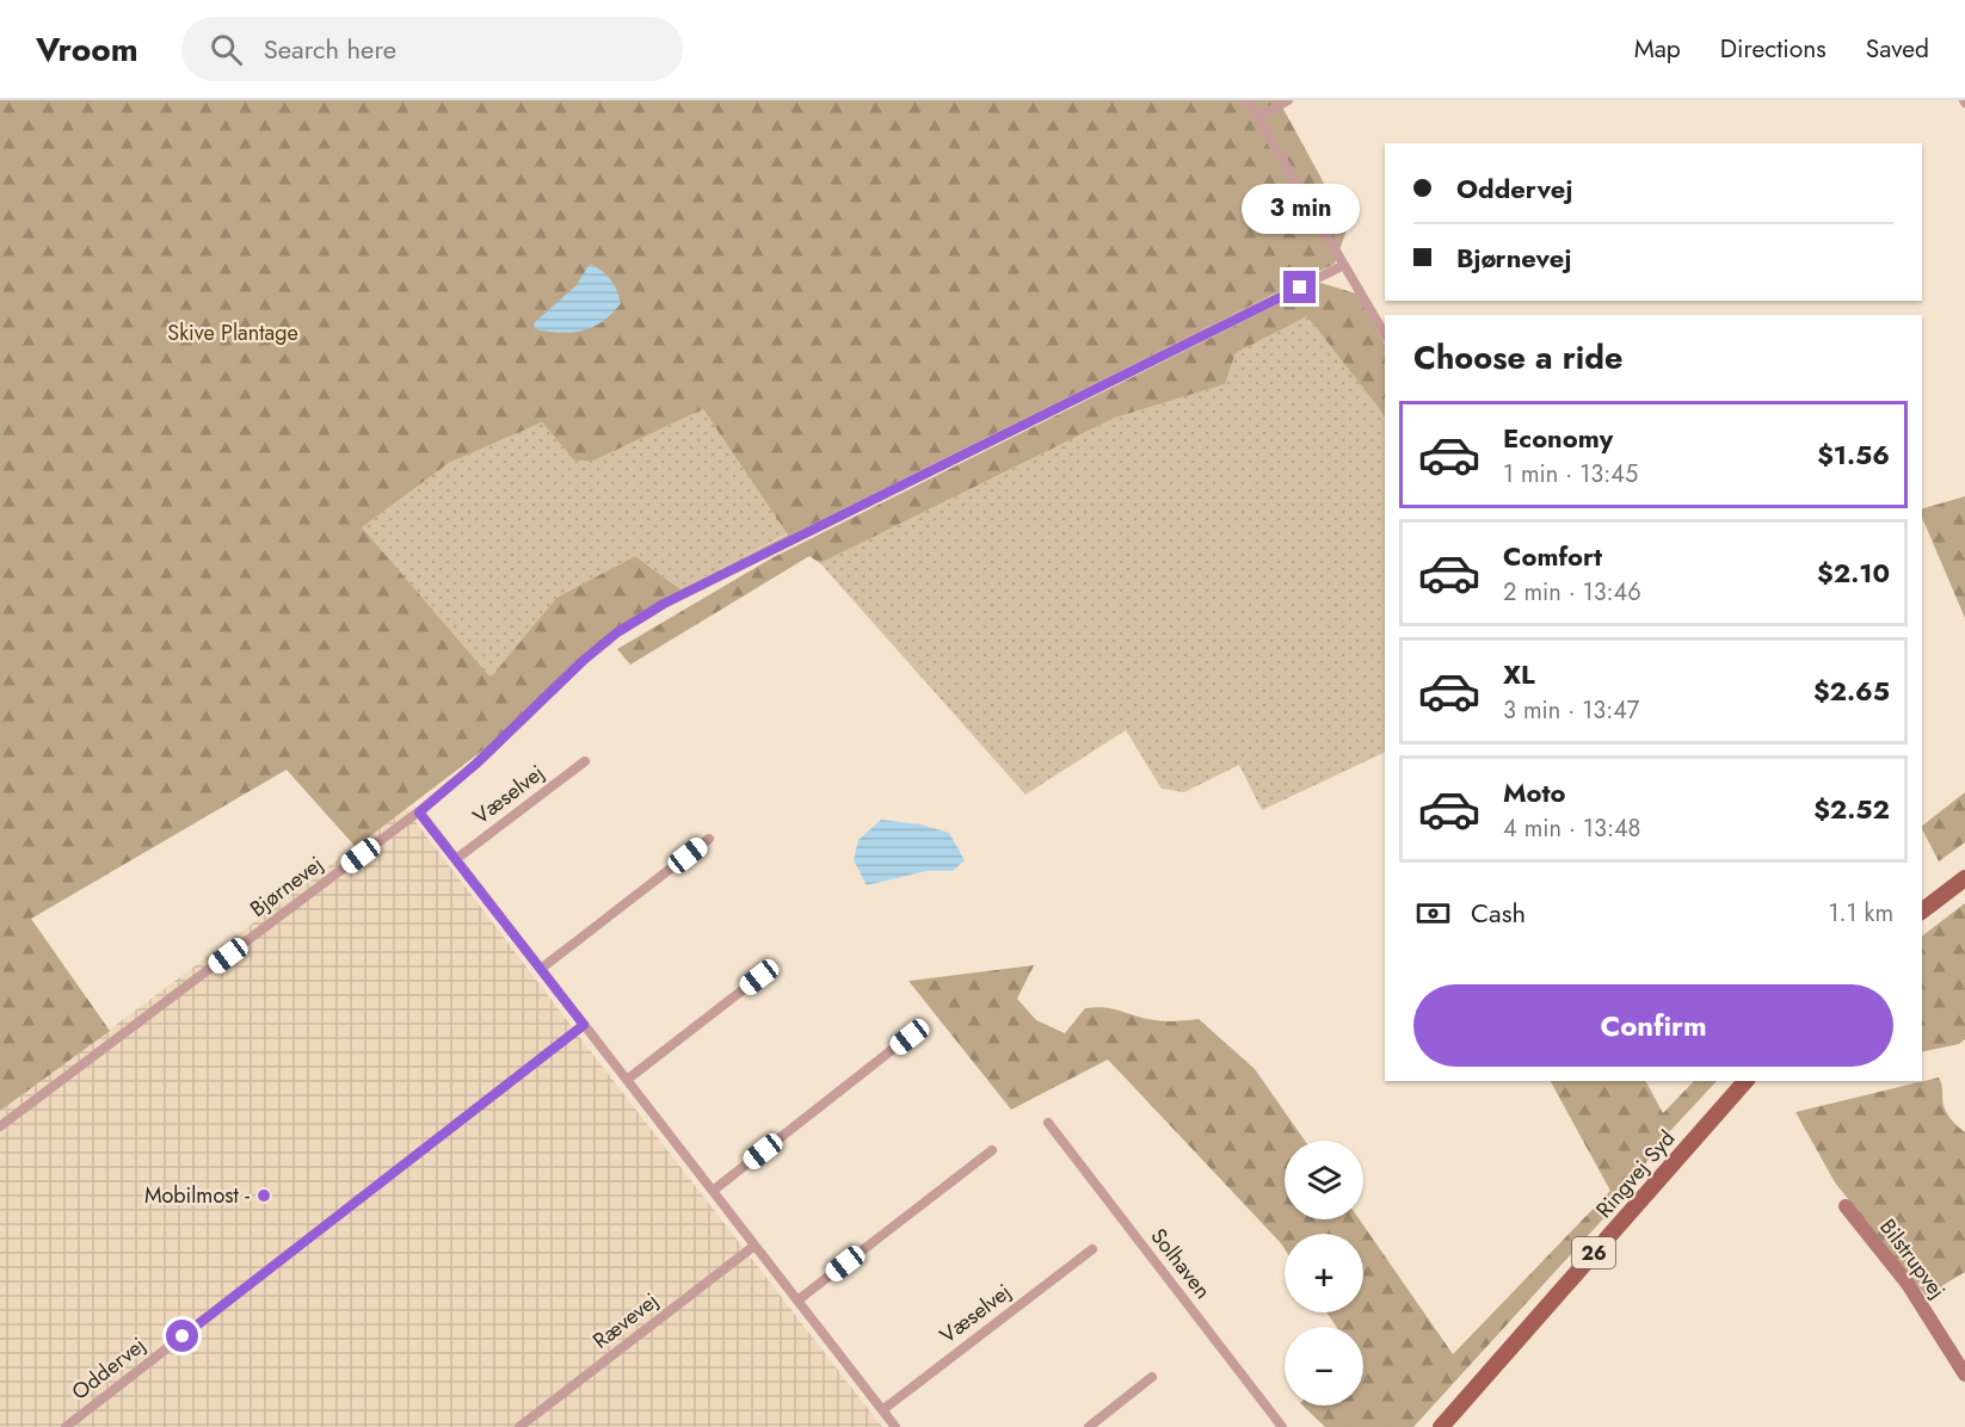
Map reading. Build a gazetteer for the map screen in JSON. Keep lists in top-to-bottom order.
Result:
{
  "streets": {
    "main road": ["Ringvej Syd", "26"],
    "street": [
      "Væselvej",
      "Bjørnevej",
      "Bilstrupvej",
      "Solhaven",
      "Rævevej",
      "Oddervej"
    ]
  },
  "parks": ["Skive Plantage"],
  "places": ["Mobilmost -"],
  "page": {
    "header": "Vroom",
    "search": "Search here",
    "nav": ["Map", "Directions", "Saved"],
    "banner": ["Oddervej", "Bjørnevej"],
    "bubble": "3 min",
    "heading": "Choose a ride",
    "list": [
      {
        "name": "Economy",
        "note": "1 min · 13:45",
        "value": "$1.56"
      },
      {
        "name": "Comfort",
        "note": "2 min · 13:46",
        "value": "$2.10"
      },
      {
        "name": "XL",
        "note": "3 min · 13:47",
        "value": "$2.65"
      },
      {
        "name": "Moto",
        "note": "4 min · 13:48",
        "value": "$2.52"
      }
    ],
    "pay": ["Cash", "1.1 km"],
    "buttons": "Confirm",
    "map_buttons": ["+", "−"]
  }
}
